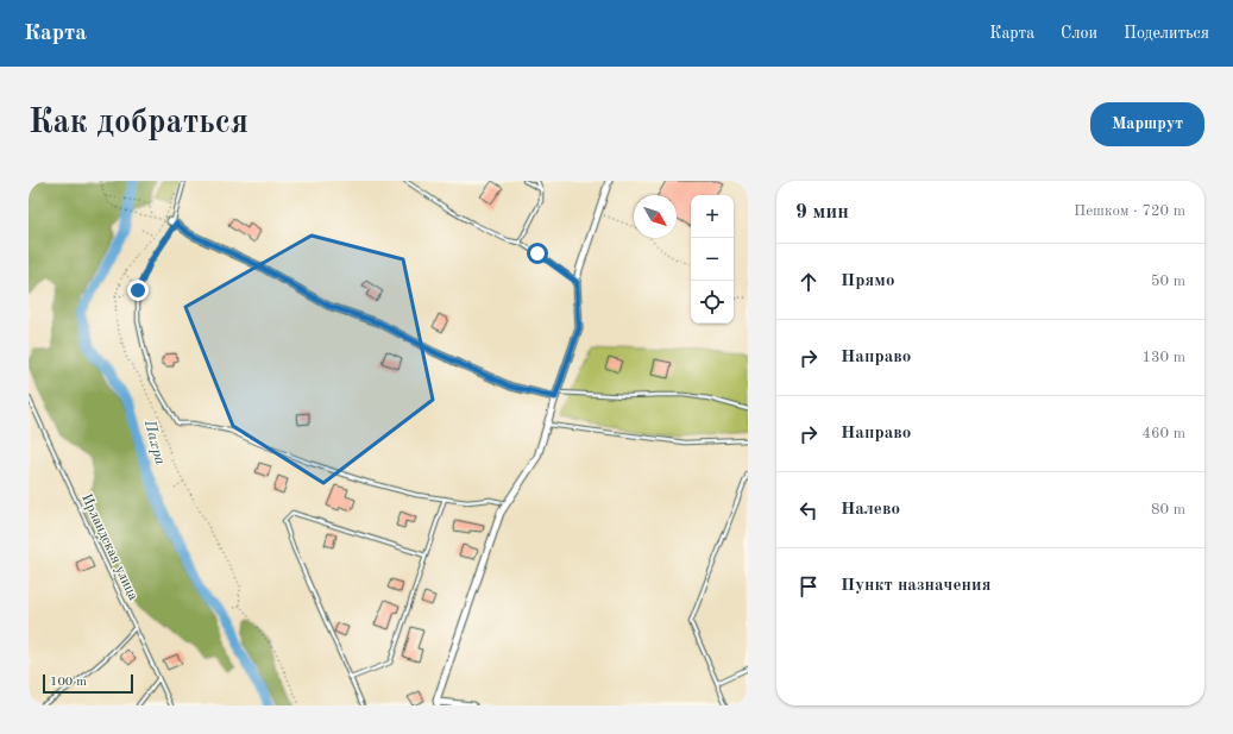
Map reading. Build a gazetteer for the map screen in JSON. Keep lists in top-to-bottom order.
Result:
{
  "streets": {
    "lane": ["Ирландская улица"]
  },
  "water": ["Пахра"],
  "scale_bar": "100 m",
  "north": "bottom right",
  "page": {
    "header": "Карта",
    "nav": ["Карта", "Слои", "Поделиться"],
    "buttons": "Маршрут",
    "title": "Как добраться",
    "heading": ["9 мин", "Пешком · 720 m"],
    "map_buttons": ["+", "−"],
    "list": [
      ["Прямо", "50 m"],
      ["Направо", "130 m"],
      ["Направо", "460 m"],
      ["Налево", "80 m"],
      "Пункт назначения"
    ],
    "scale": "100 m"
  }
}
